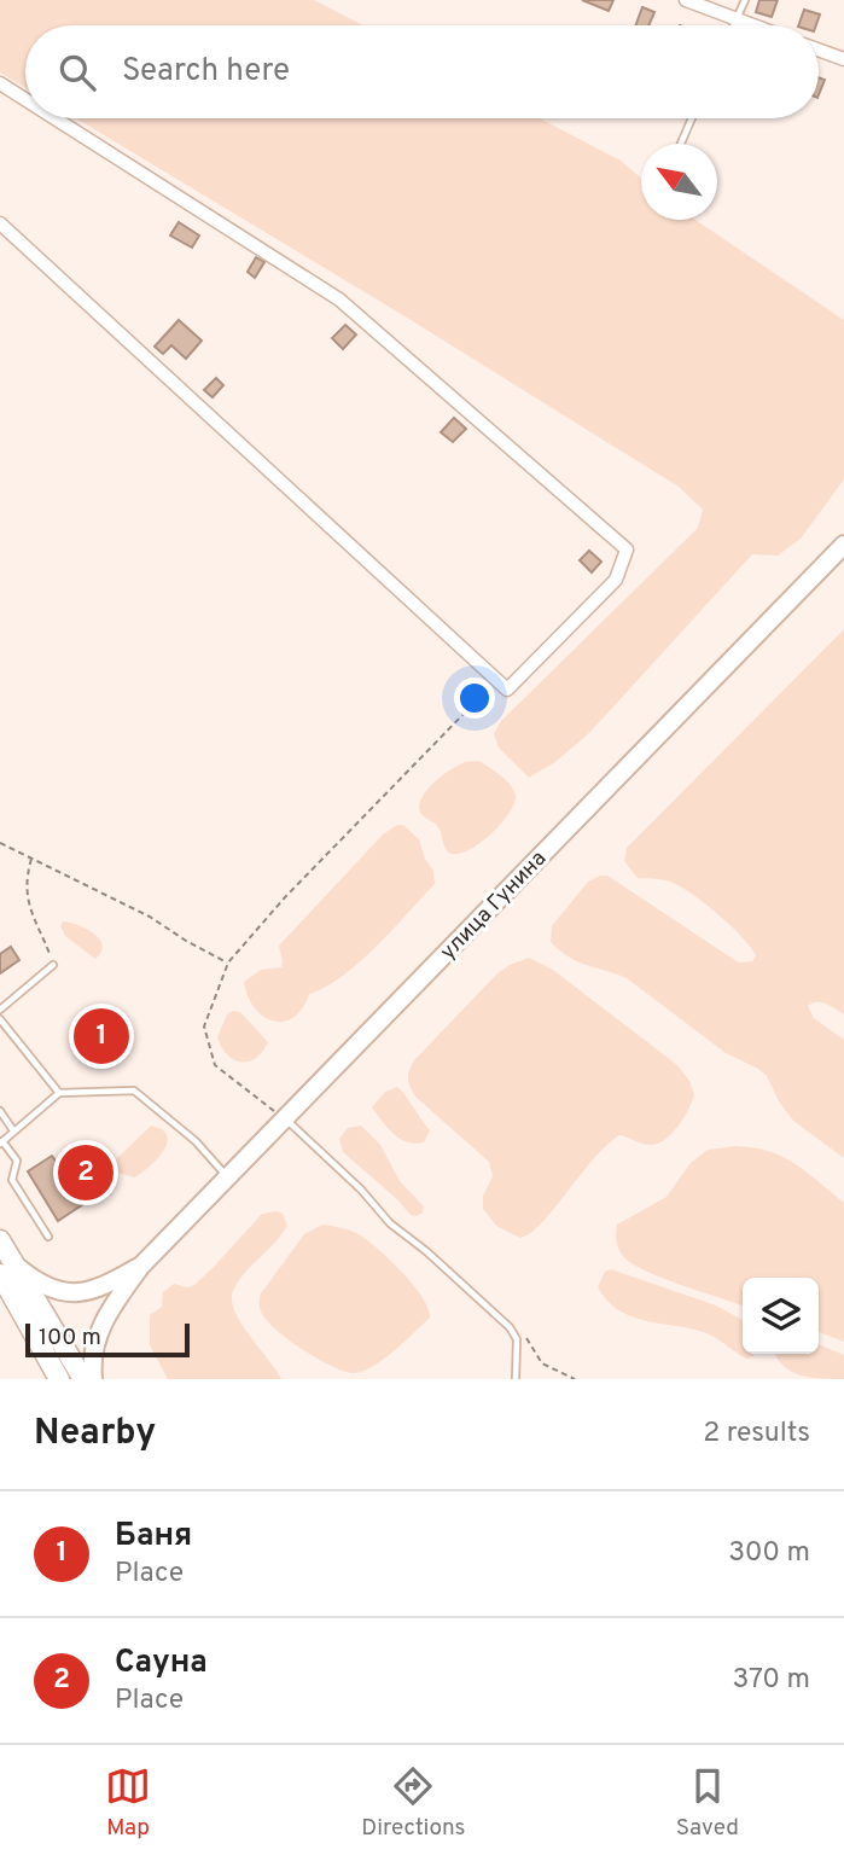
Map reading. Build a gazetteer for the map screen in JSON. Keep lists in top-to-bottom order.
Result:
{
  "streets": {
    "main road": ["улица Гунина"]
  },
  "scale_bar": "100 m",
  "north": "top left",
  "page": {
    "search": "Search here",
    "pins": ["1", "2"],
    "scale": "100 m",
    "heading": ["Nearby", "2 results"],
    "list": [
      {
        "mark": "1",
        "name": "Баня",
        "note": "Place",
        "value": "300 m"
      },
      {
        "mark": "2",
        "name": "Сауна",
        "note": "Place",
        "value": "370 m"
      }
    ],
    "nav": ["Map", "Directions", "Saved"]
  }
}
